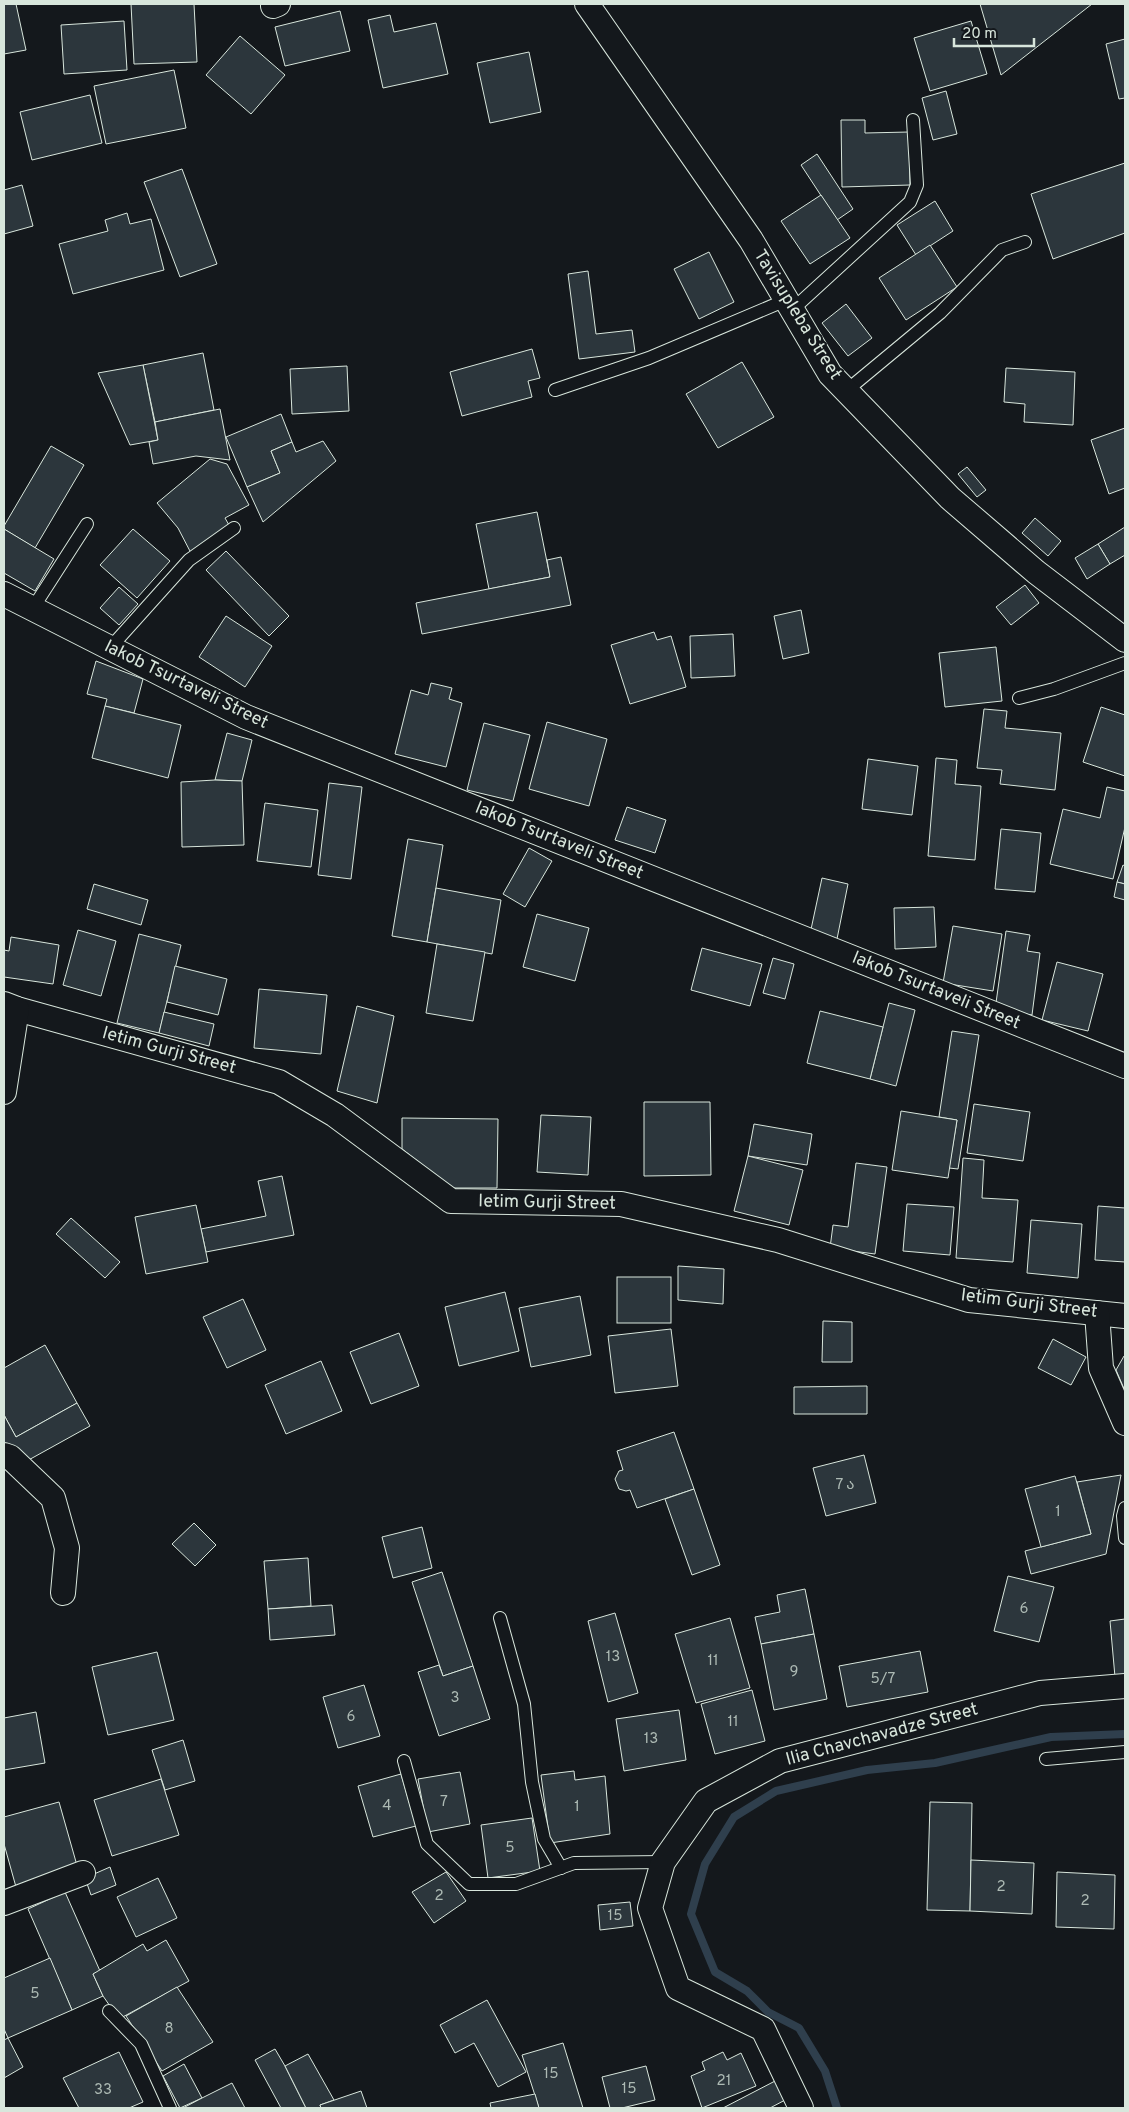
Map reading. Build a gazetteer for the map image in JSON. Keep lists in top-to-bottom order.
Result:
{
  "streets": {
    "street": [
      "Tavisupleba Street",
      "Iakob Tsurtaveli Street",
      "Ietim Gurji Street",
      "Ilia Chavchavadze Street"
    ]
  },
  "house_numbers": [
    "7 ა",
    "1",
    "6",
    "13",
    "11",
    "9",
    "5/7",
    "3",
    "6",
    "11",
    "13",
    "7",
    "4",
    "1",
    "5",
    "2",
    "2",
    "2",
    "15",
    "5",
    "8",
    "15",
    "21",
    "15",
    "33"
  ],
  "scale_bar": "20 m"
}
